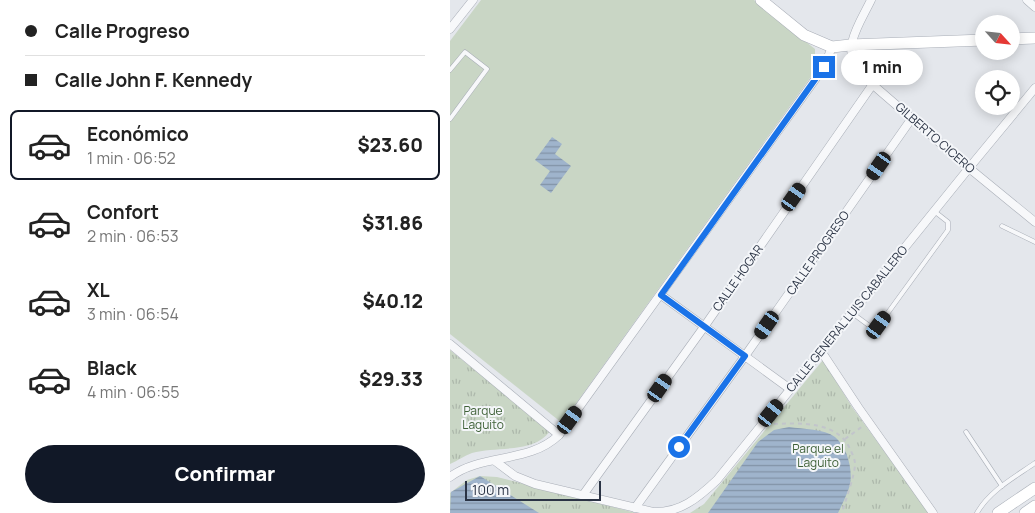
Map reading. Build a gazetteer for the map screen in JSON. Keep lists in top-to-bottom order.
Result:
{
  "streets": {
    "street": [
      "GILBERTO CICERO",
      "CALLE PROGRESO",
      "CALLE HOGAR",
      "CALLE GENERAL LUIS CABALLERO"
    ]
  },
  "crossings": [
    ["GILBERTO CICERO", "CALLE PROGRESO"],
    ["GILBERTO CICERO", "CALLE HOGAR"],
    ["GILBERTO CICERO", "CALLE GENERAL LUIS CABALLERO"],
    ["CALLE PROGRESO", "CALLE GENERAL LUIS CABALLERO"],
    ["CALLE HOGAR", "CALLE GENERAL LUIS CABALLERO"]
  ],
  "parks": ["Parque Laguito", "Parque el Laguito"],
  "scale_bar": "100 m",
  "north": "bottom right",
  "page": {
    "banner": ["Calle Progreso", "Calle John F. Kennedy"],
    "bubble": "1 min",
    "list": [
      {
        "name": "Económico",
        "note": "1 min · 06:52",
        "value": "$23.60"
      },
      {
        "name": "Confort",
        "note": "2 min · 06:53",
        "value": "$31.86"
      },
      {
        "name": "XL",
        "note": "3 min · 06:54",
        "value": "$40.12"
      },
      {
        "name": "Black",
        "note": "4 min · 06:55",
        "value": "$29.33"
      }
    ],
    "buttons": "Confirmar",
    "scale": "100 m"
  }
}
